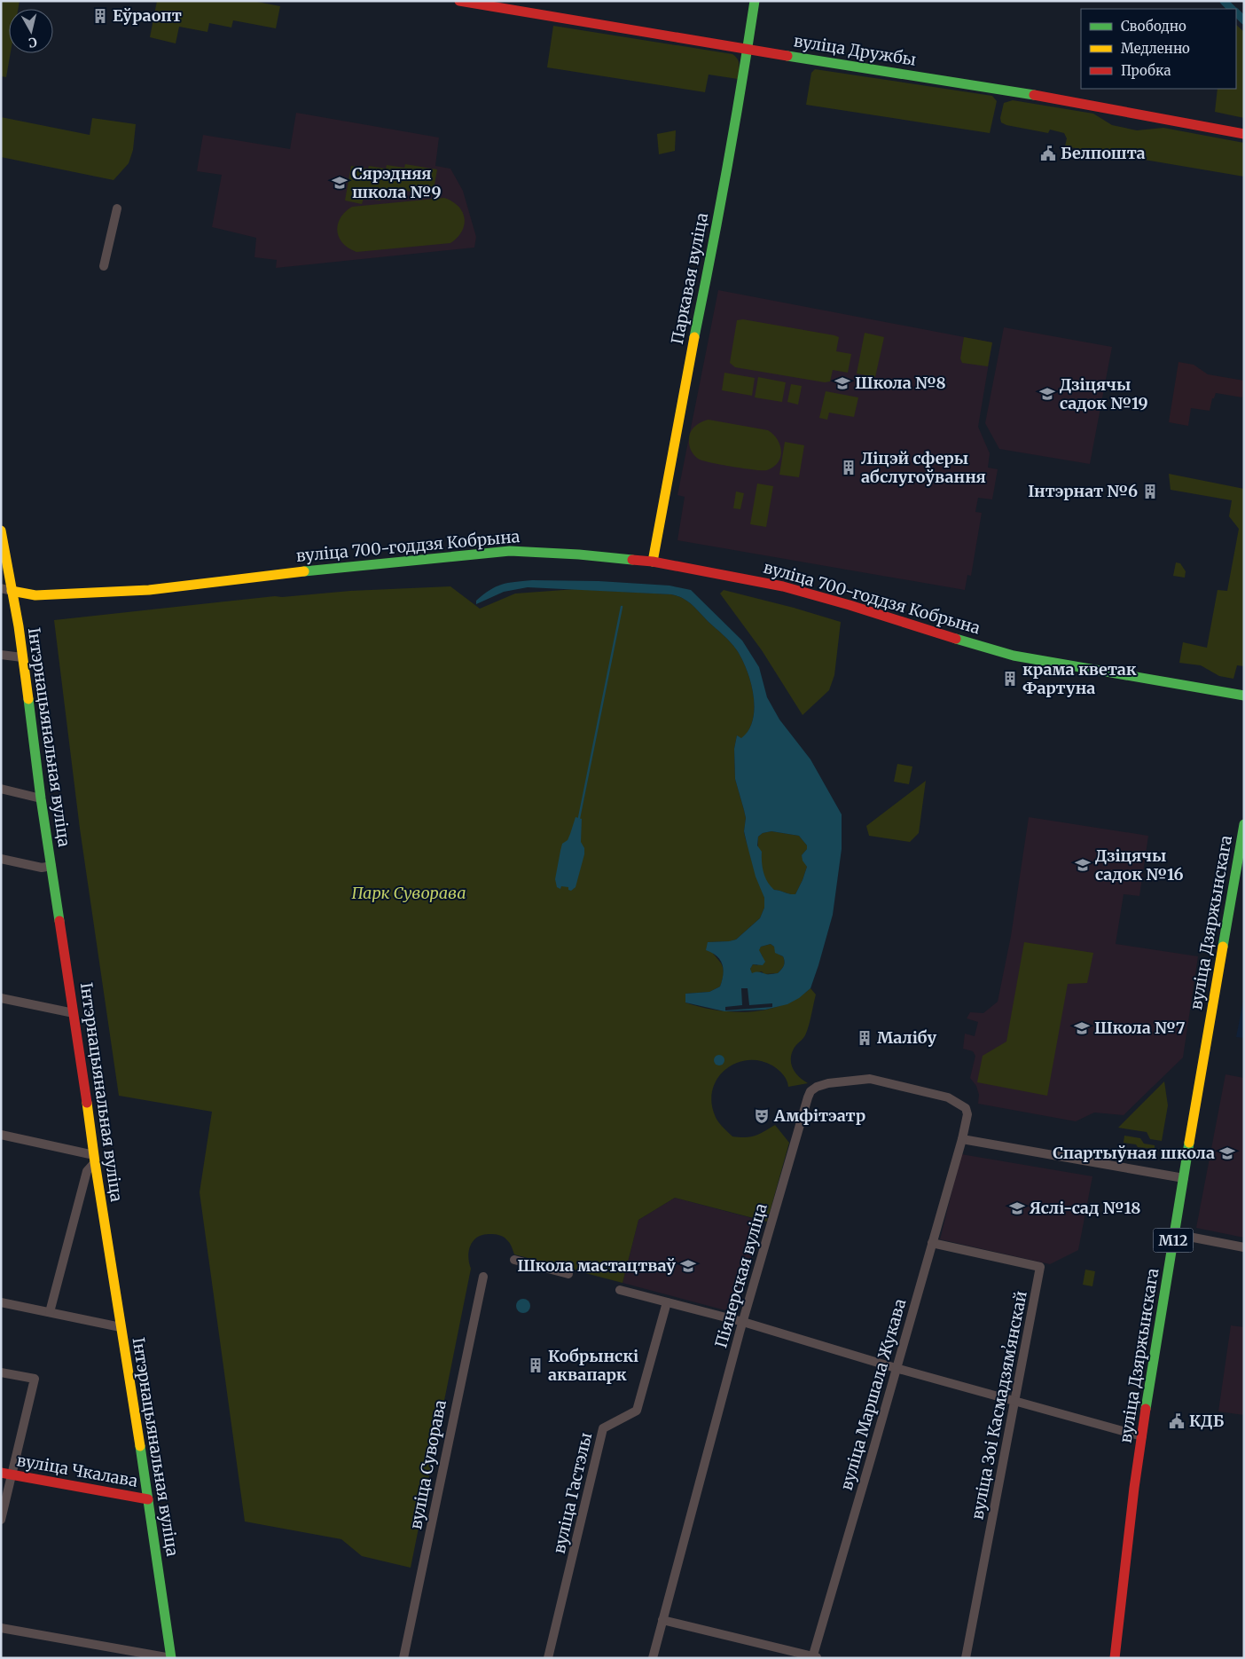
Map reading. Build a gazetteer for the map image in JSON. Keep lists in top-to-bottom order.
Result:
{
  "streets": {
    "main road": [
      "вуліца Дружбы",
      "Паркавая вуліца",
      "вуліца 700-годдзя Кобрына",
      "Інтэрнацыянальная вуліца",
      "вуліца Дзяржынскага",
      "М12",
      "вуліца Чкалава"
    ],
    "street": [
      "Піянерская вуліца",
      "вуліца Маршала Жукава",
      "вуліца Зоі Касмадзямʼянскай",
      "вуліца Суворава",
      "вуліца Гастэлы"
    ]
  },
  "crossings": [
    ["вуліца Дружбы", "Паркавая вуліца"],
    ["Паркавая вуліца", "вуліца 700-годдзя Кобрына"],
    ["вуліца 700-годдзя Кобрына", "Інтэрнацыянальная вуліца"],
    ["Інтэрнацыянальная вуліца", "вуліца Чкалава"],
    ["Піянерская вуліца", "вуліца Маршала Жукава"],
    ["вуліца Маршала Жукава", "вуліца Зоі Касмадзямʼянскай"]
  ],
  "parks": ["Парк Суворава"],
  "places": {
    "building": [
      "Еўраопт",
      "Ліцэй сферы абслугоўвання",
      "Інтэрнат №6",
      "крама кветак Фартуна",
      "Малібу",
      "Кобрынскі аквапарк"
    ],
    "public building": ["Белпошта", "КДБ"],
    "school or university": [
      "Сярэдняя школа №9",
      "Школа №8",
      "Дзіцячы садок №19",
      "Дзіцячы садок №16",
      "Школа №7",
      "Спартыўная школа",
      "Яслі-сад №18",
      "Школа мастацтваў"
    ],
    "theatre": ["Амфітэатр"]
  },
  "legend": ["Свободно", "Медленно", "Пробка"],
  "north": "bottom"
}
